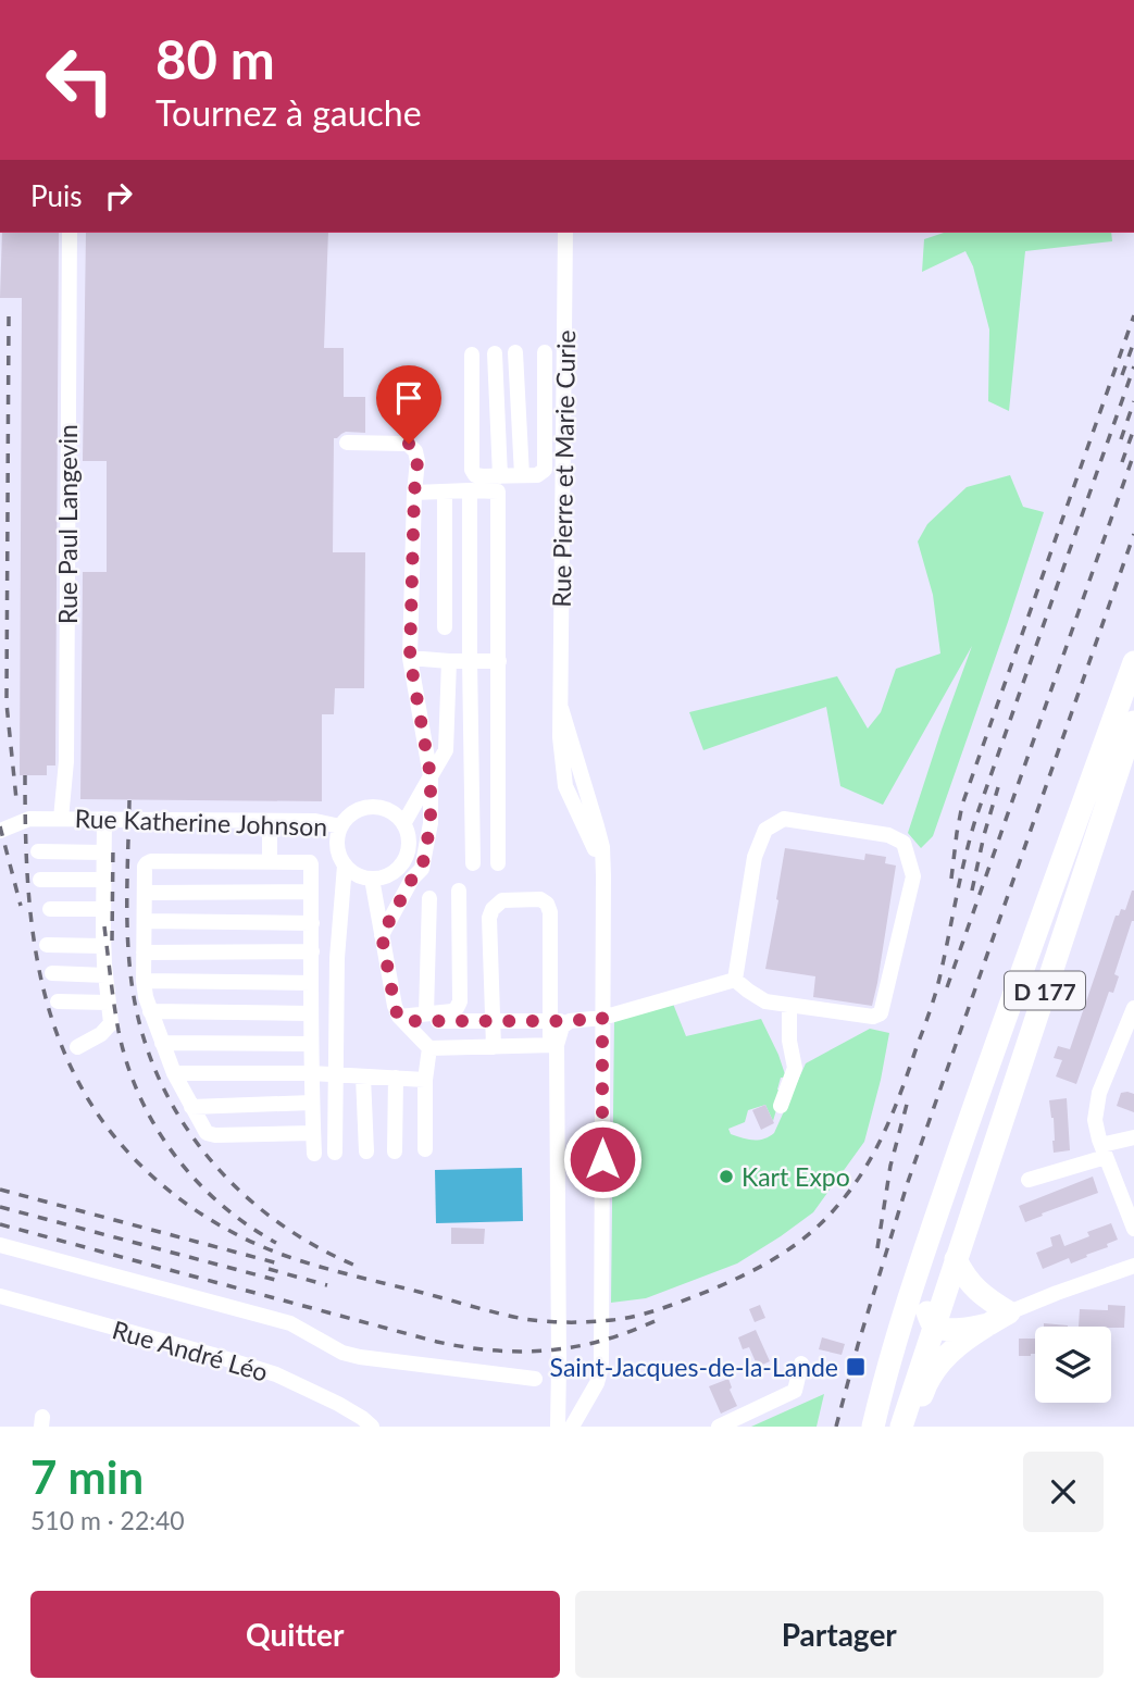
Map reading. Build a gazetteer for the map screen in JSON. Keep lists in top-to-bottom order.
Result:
{
  "streets": {
    "highway": ["D 177"],
    "street": [
      "Rue Pierre et Marie Curie",
      "Rue Paul Langevin",
      "Rue Katherine Johnson",
      "Rue André Léo"
    ]
  },
  "crossings": [
    ["Rue Paul Langevin", "Rue Katherine Johnson"]
  ],
  "places": {
    "other": ["Kart Expo"],
    "transit": ["Saint-Jacques-de-la-Lande"]
  },
  "page": {
    "turn": ["80 m", "Tournez à gauche"],
    "then": "Puis",
    "heading": ["7 min", "510 m · 22:40"],
    "buttons": ["Quitter", "Partager"]
  }
}
